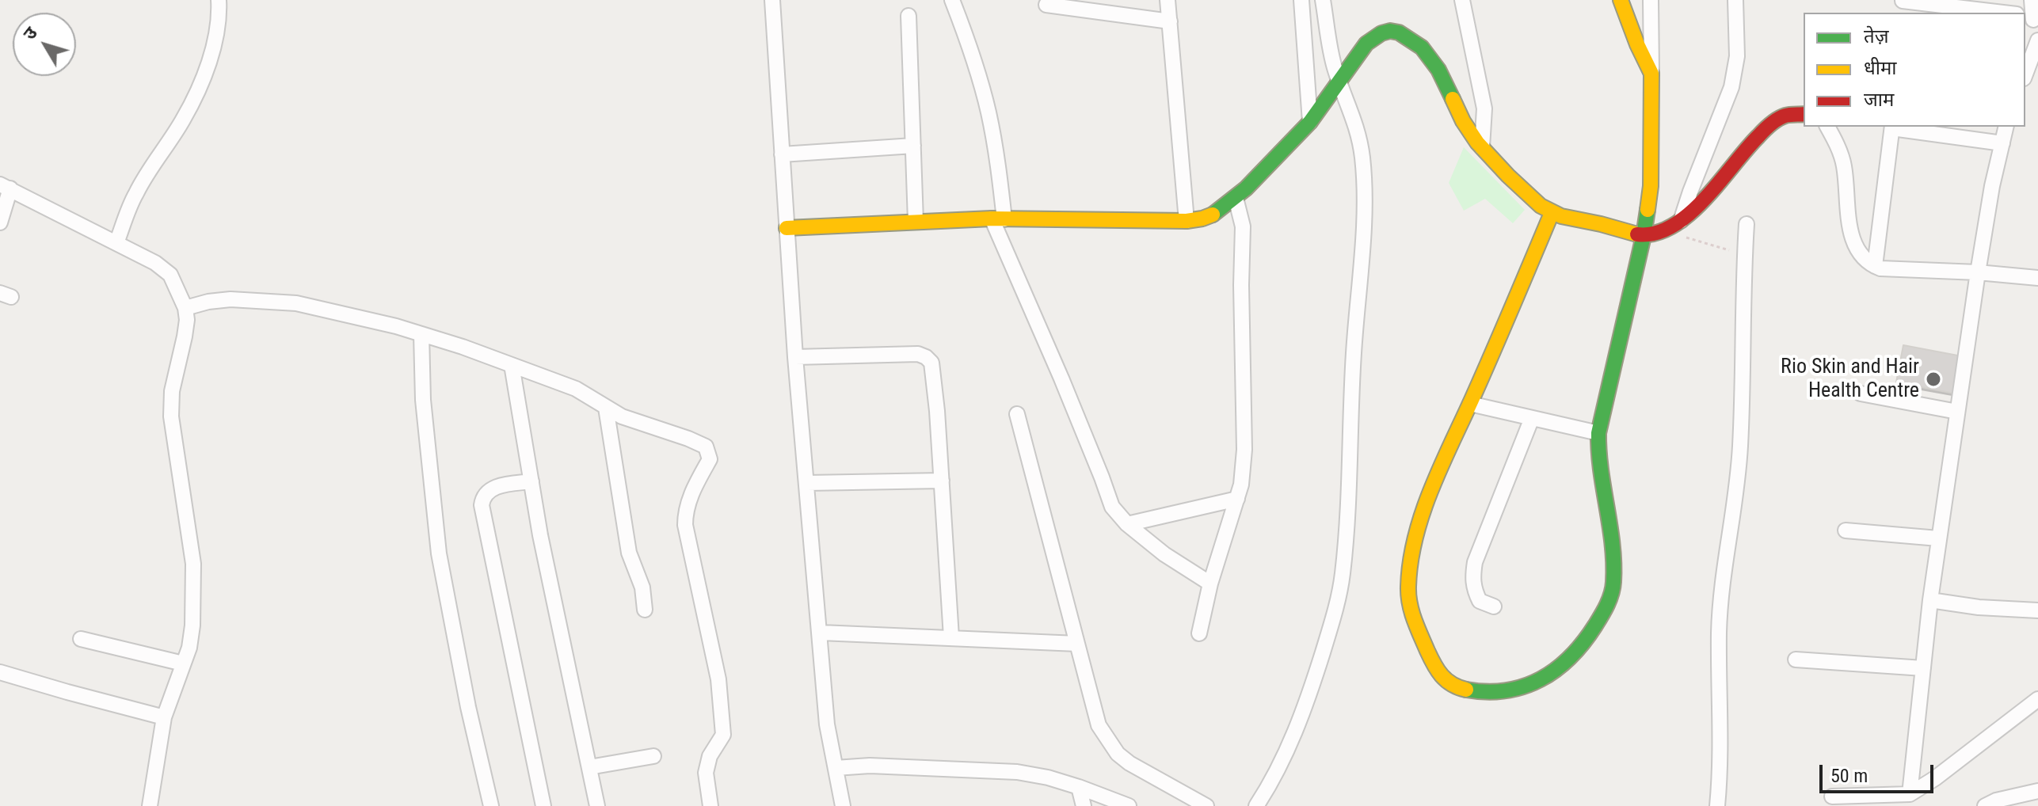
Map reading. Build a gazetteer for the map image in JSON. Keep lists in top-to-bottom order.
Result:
{
  "places": ["Rio Skin and Hair Health Centre"],
  "legend": ["तेज़", "धीमा", "जाम"],
  "scale_bar": "50 m",
  "north": "top left"
}
